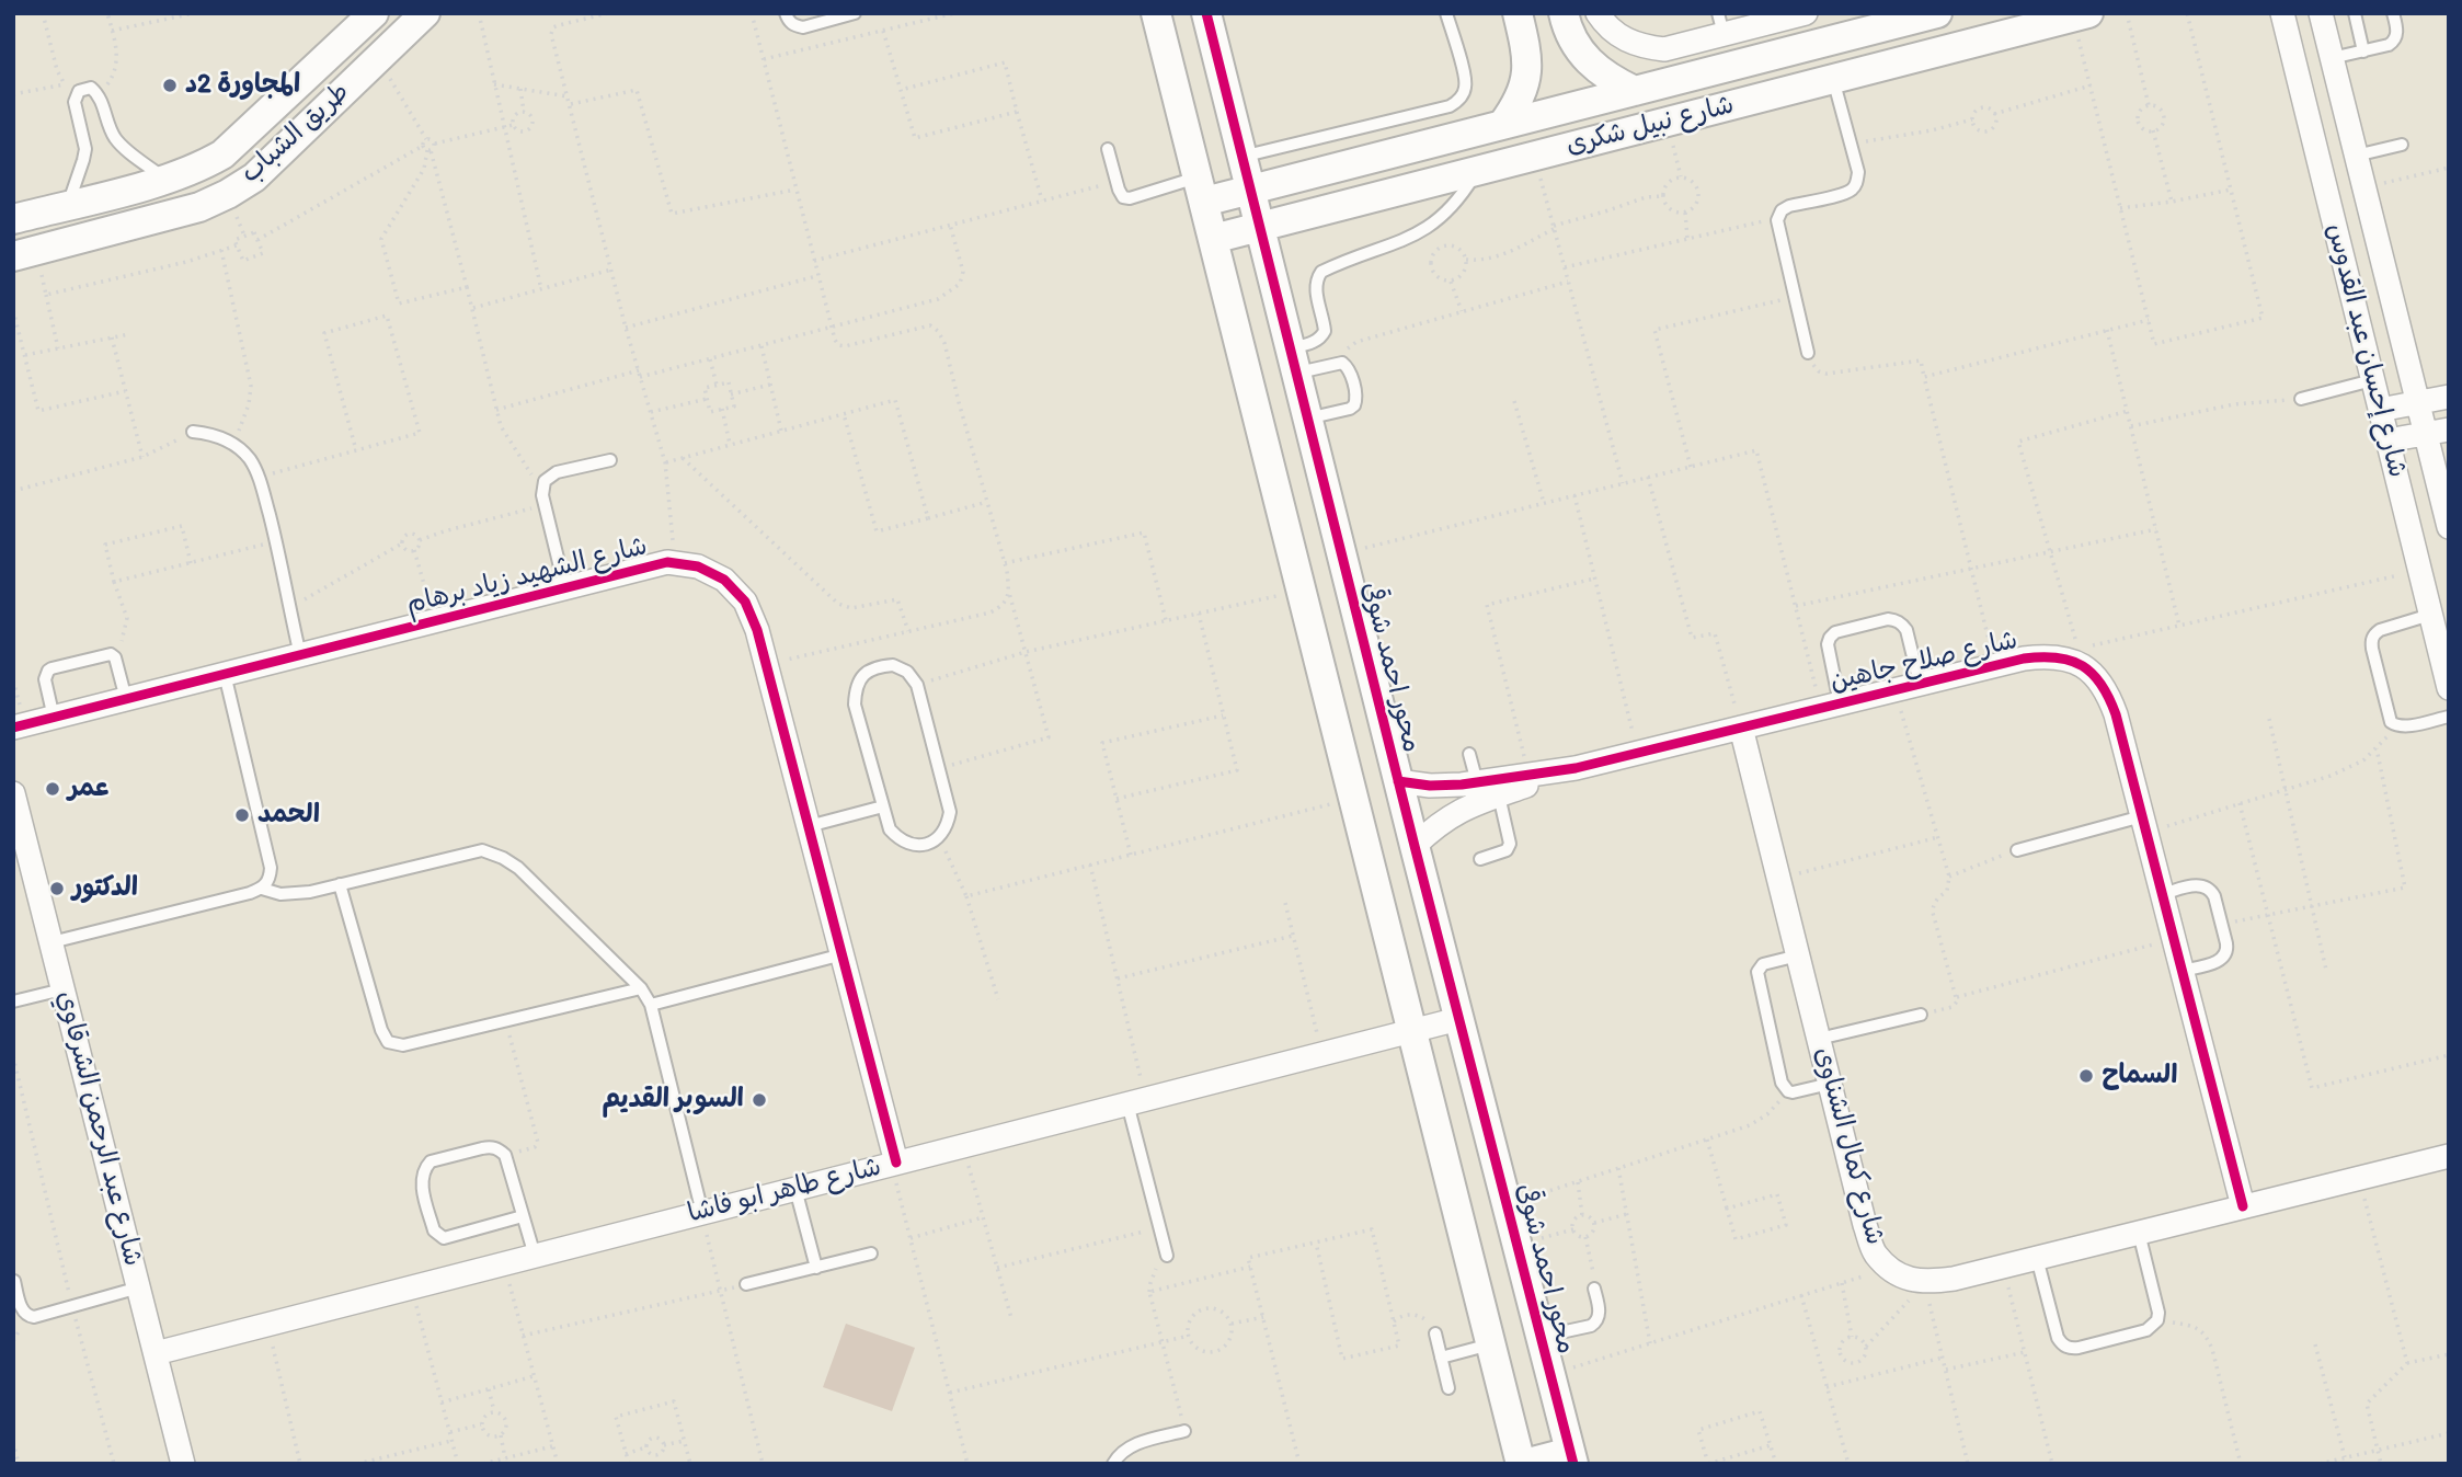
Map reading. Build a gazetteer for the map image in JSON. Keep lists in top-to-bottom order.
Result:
{
  "streets": {
    "street": [
      "شارع نبيل شكرى",
      "طريق الشباب",
      "شارع إحسان عبد القدوس",
      "شارع الشهيد زياد برهام",
      "شارع صلاح جاهين",
      "محور احمد شوقى",
      "شارع عبد الرحمن الشرقاوي",
      "شارع كمال الشناوى",
      "شارع طاهر ابو فاشا"
    ]
  },
  "crossings": [
    ["شارع نبيل شكرى", "محور احمد شوقى"],
    ["شارع الشهيد زياد برهام", "شارع طاهر ابو فاشا"],
    ["شارع صلاح جاهين", "محور احمد شوقى"],
    ["شارع صلاح جاهين", "شارع كمال الشناوى"],
    ["محور احمد شوقى", "شارع طاهر ابو فاشا"],
    ["شارع عبد الرحمن الشرقاوي", "شارع طاهر ابو فاشا"]
  ],
  "places": [
    "المجاورة 2د",
    "عمر",
    "الحمد",
    "الدكتور",
    "السماح",
    "السوبر القديم"
  ]
}
